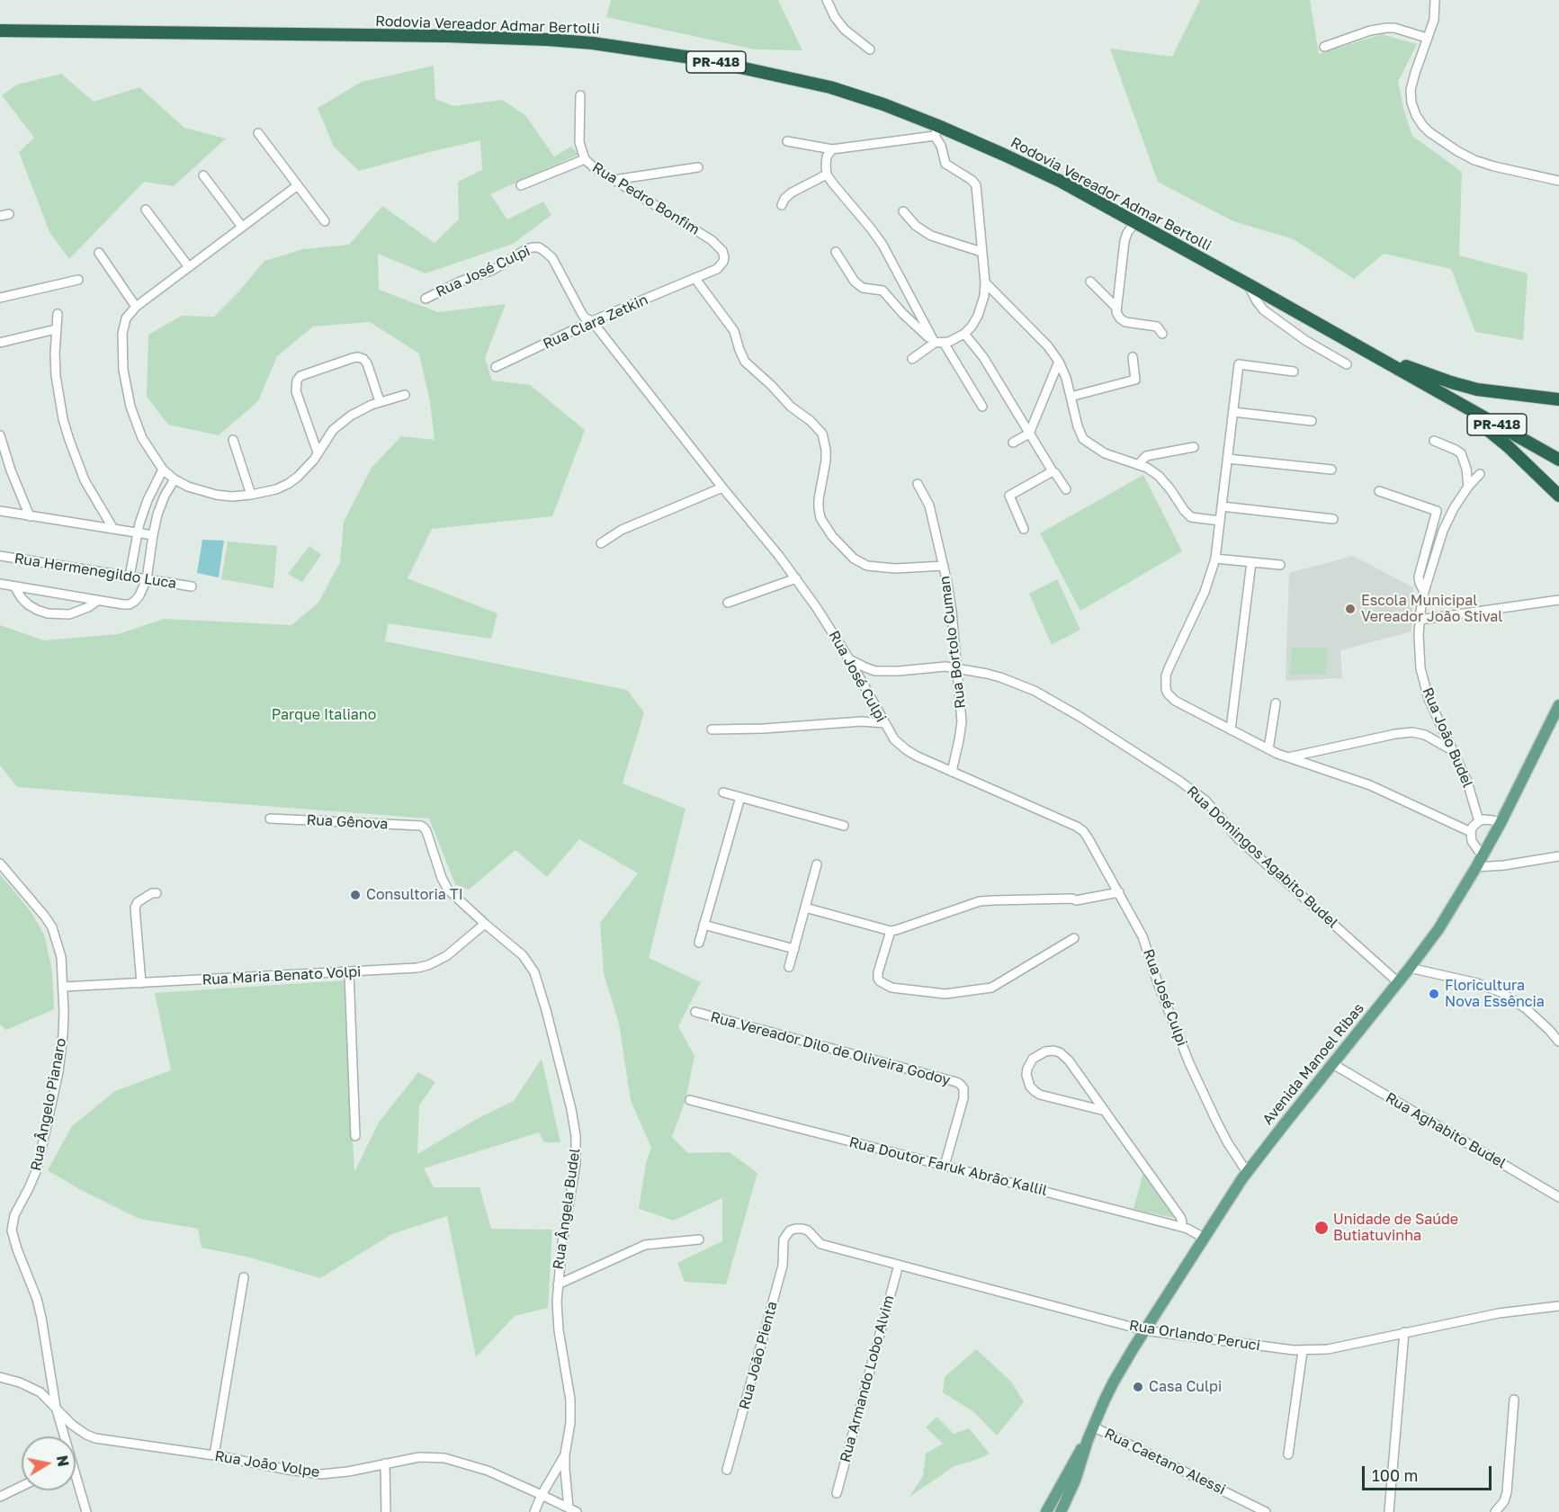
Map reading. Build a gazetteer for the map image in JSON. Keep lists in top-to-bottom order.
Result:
{
  "streets": {
    "highway": ["Rodovia Vereador Admar Bertolli", "PR-418"],
    "main road": ["Avenida Manoel Ribas"],
    "street": [
      "Rua Pedro Bonfim",
      "Rua José Culpi",
      "Rua Clara Zetkin",
      "Rua Hermenegildo Luca",
      "Rua Bortolo Cuman",
      "Rua João Budel",
      "Rua Gênova",
      "Rua Domingos Agabito Budel",
      "Rua Maria Benato Volpi",
      "Rua Vereador Dilo de Oliveira Godoy",
      "Rua Ângelo Pianaro",
      "Rua Aghabito Budel",
      "Rua Doutor Faruk Abrão Kallil",
      "Rua Ângela Budel",
      "Rua Orlando Peruci",
      "Rua João Pienta",
      "Rua Armando Lobo Alvim",
      "Rua Caetano Alessi",
      "Rua João Volpe"
    ]
  },
  "crossings": [
    ["Rua Pedro Bonfim", "Rua Clara Zetkin"],
    ["Rua José Culpi", "Rua Clara Zetkin"],
    ["Rua José Culpi", "Rua Bortolo Cuman"],
    ["Rua José Culpi", "Rua Domingos Agabito Budel"],
    ["Rua José Culpi", "Avenida Manoel Ribas"],
    ["Rua Bortolo Cuman", "Rua Domingos Agabito Budel"],
    ["Rua Gênova", "Rua Ângela Budel"],
    ["Rua Domingos Agabito Budel", "Avenida Manoel Ribas"],
    ["Rua Maria Benato Volpi", "Rua Ângelo Pianaro"],
    ["Rua Maria Benato Volpi", "Rua Ângela Budel"],
    ["Rua Vereador Dilo de Oliveira Godoy", "Rua Doutor Faruk Abrão Kallil"],
    ["Avenida Manoel Ribas", "Rua Aghabito Budel"],
    ["Avenida Manoel Ribas", "Rua Doutor Faruk Abrão Kallil"],
    ["Avenida Manoel Ribas", "Rua Orlando Peruci"],
    ["Avenida Manoel Ribas", "Rua Caetano Alessi"],
    ["Rua Ângelo Pianaro", "Rua João Volpe"],
    ["Rua Ângela Budel", "Rua João Volpe"],
    ["Rua Orlando Peruci", "Rua João Pienta"],
    ["Rua Orlando Peruci", "Rua Armando Lobo Alvim"]
  ],
  "parks": ["Parque Italiano"],
  "places": [
    "Escola Municipal Vereador João Stival",
    "Consultoria TI",
    "Floricultura Nova Essência",
    "Unidade de Saúde Butiatuvinha",
    "Casa Culpi"
  ],
  "scale_bar": "100 m",
  "north": "right"
}
